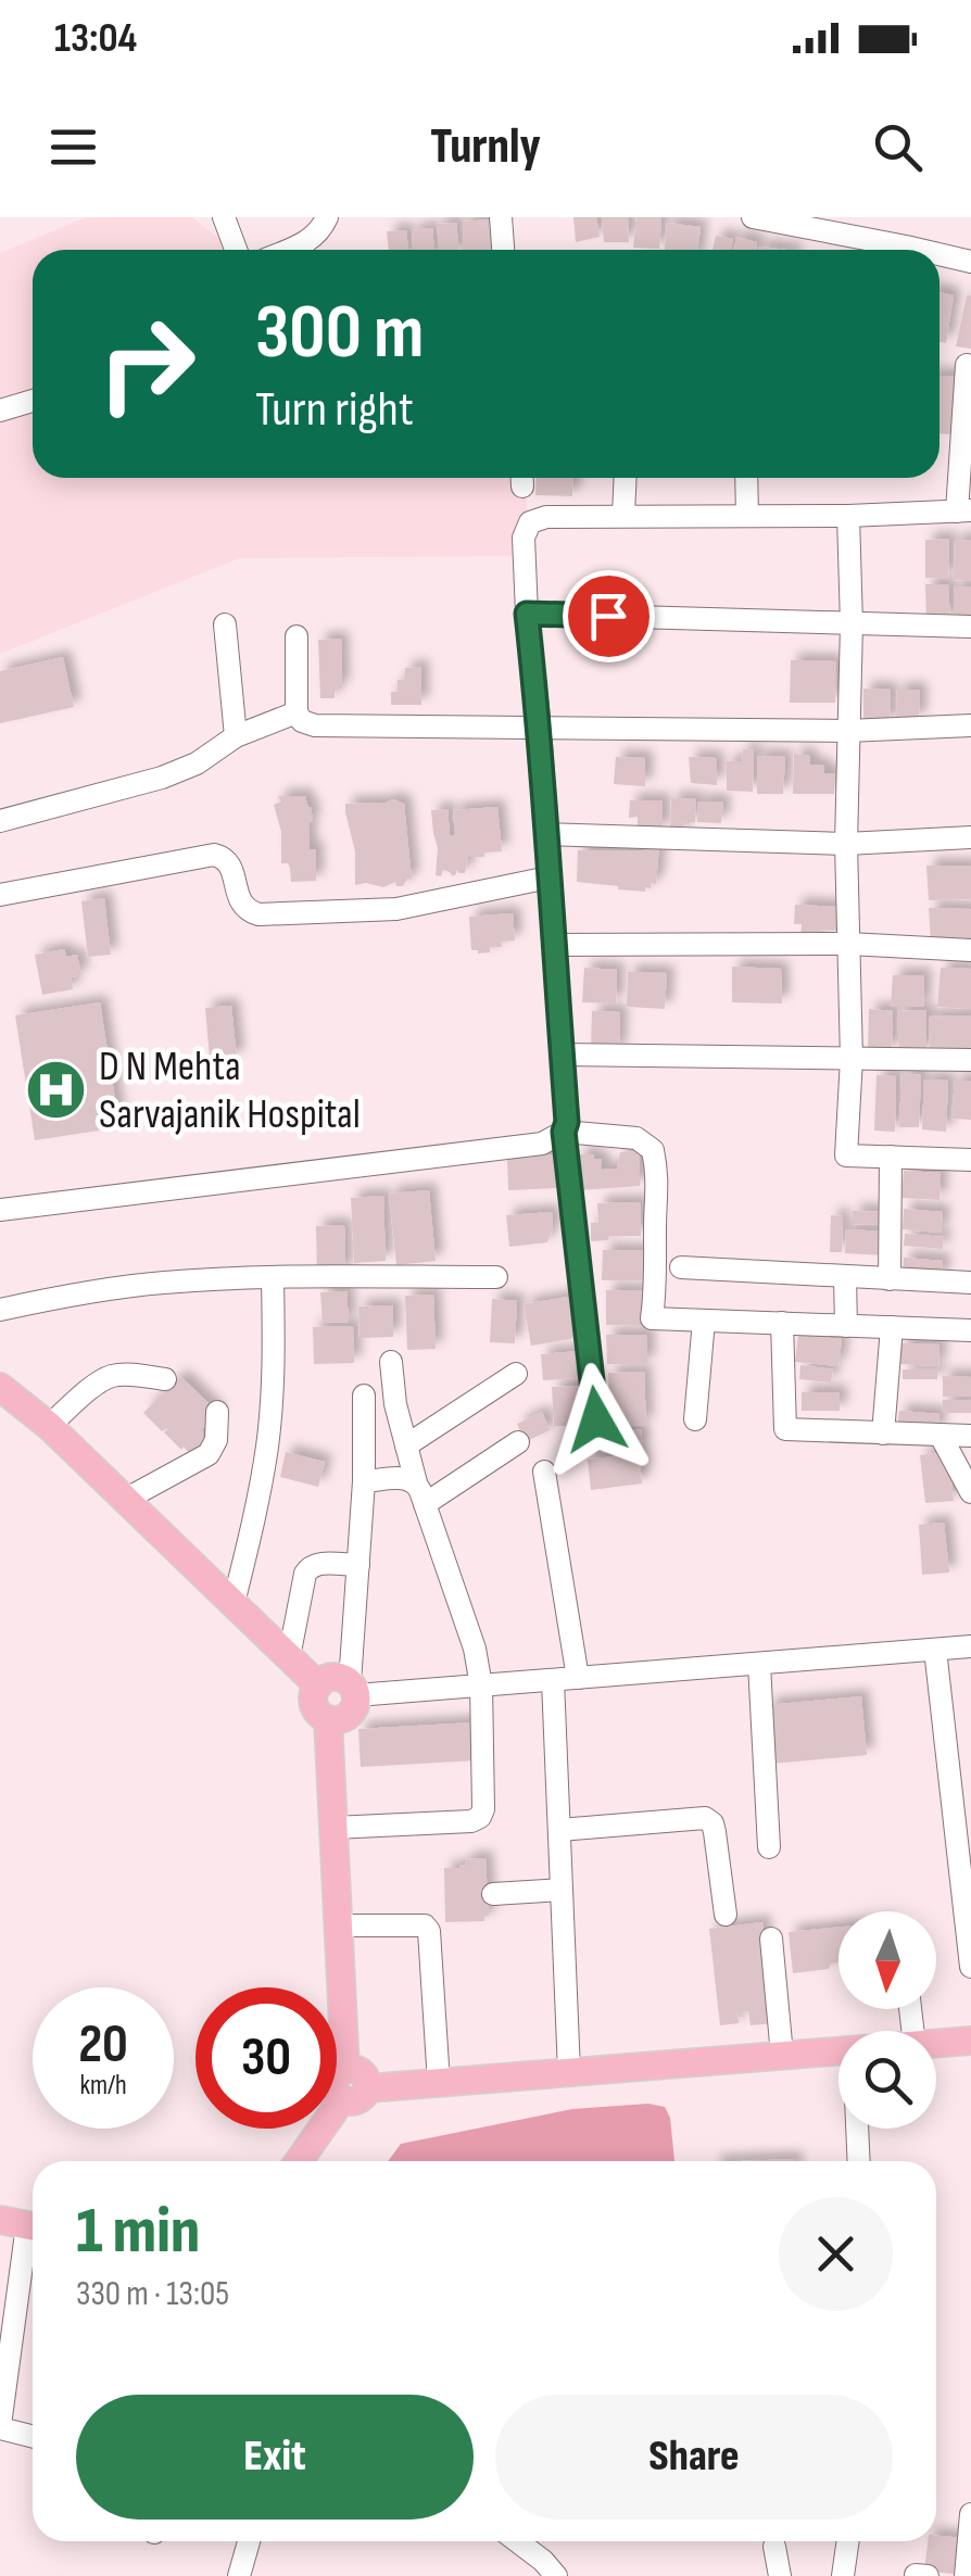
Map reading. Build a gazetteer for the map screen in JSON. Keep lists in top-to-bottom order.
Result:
{
  "places": {
    "hospital": ["D N Mehta Sarvajanik Hospital"]
  },
  "north": "bottom",
  "page": {
    "status": "13:04",
    "header": "Turnly",
    "turn": ["300 m", "Turn right"],
    "speed": "20 km/h",
    "limit": "30",
    "heading": ["1 min", "330 m · 13:05"],
    "buttons": ["Exit", "Share"]
  }
}
